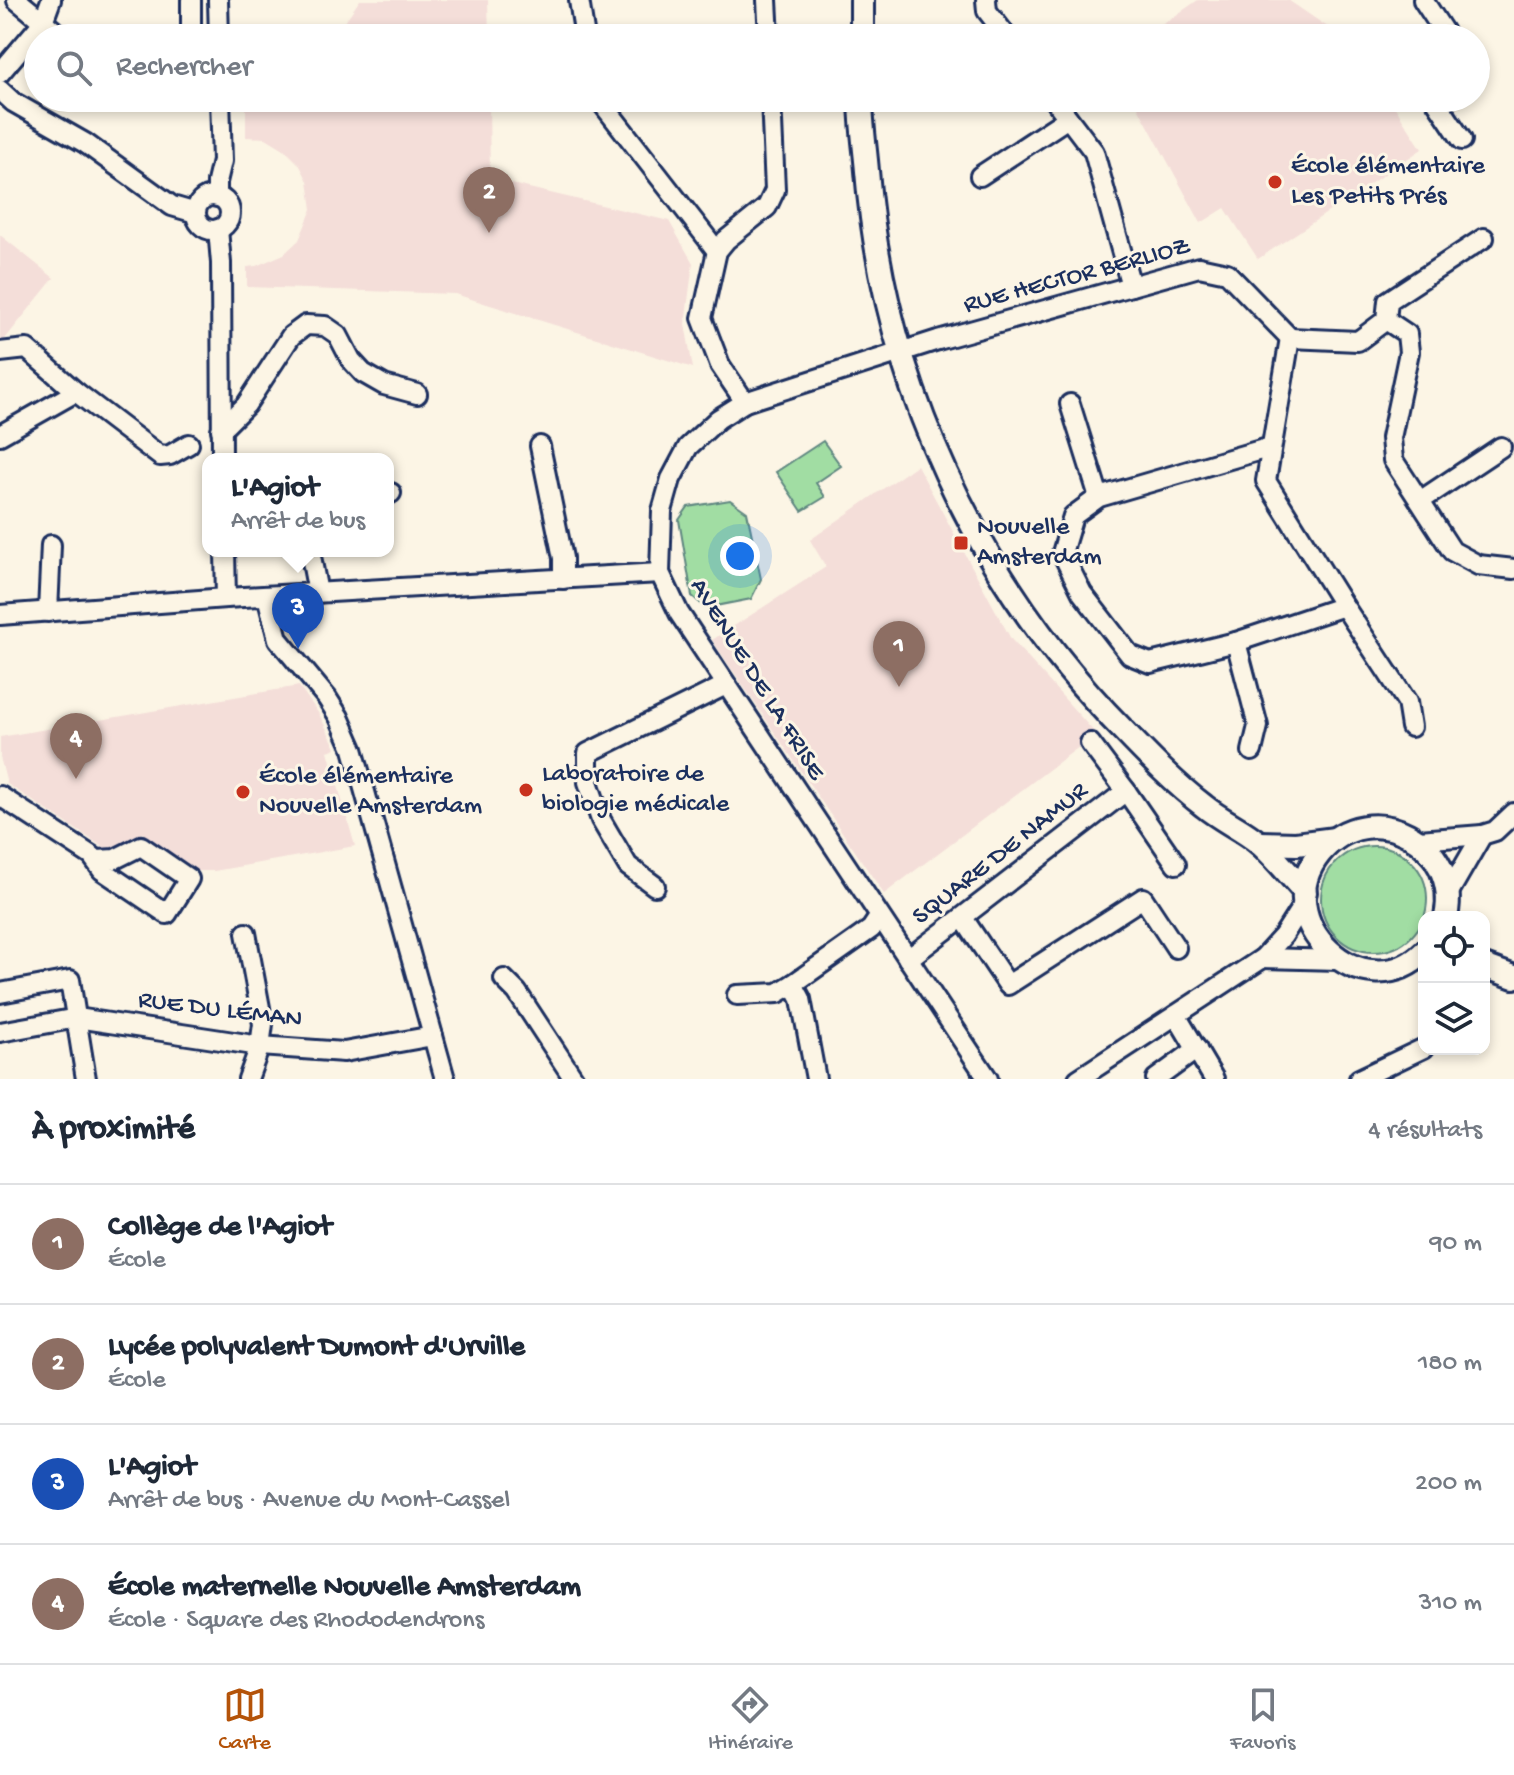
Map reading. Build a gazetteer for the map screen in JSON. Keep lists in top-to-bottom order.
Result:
{
  "streets": {
    "street": [
      "RUE HECTOR BERLIOZ",
      "AVENUE DE LA FRISE",
      "SQUARE DE NAMUR",
      "RUE DU LÉMAN"
    ]
  },
  "crossings": [
    ["RUE HECTOR BERLIOZ", "AVENUE DE LA FRISE"],
    ["AVENUE DE LA FRISE", "SQUARE DE NAMUR"]
  ],
  "places": {
    "other": ["École élémentaire Les Petits Prés", "Laboratoire de biologie médicale", "École élémentaire Nouvelle Amsterdam"],
    "transit": ["Nouvelle Amsterdam"]
  },
  "page": {
    "search": "Rechercher",
    "pins": [
      "2",
      "3",
      "1",
      "4"
    ],
    "popup": ["L'Agiot", "Arrêt de bus"],
    "heading": ["À proximité", "4 résultats"],
    "list": [
      {
        "mark": "1",
        "name": "Collège de l'Agiot",
        "note": "École",
        "value": "90 m"
      },
      {
        "mark": "2",
        "name": "Lycée polyvalent Dumont d'Urville",
        "note": "École",
        "value": "180 m"
      },
      {
        "mark": "3",
        "name": "L'Agiot",
        "note": "Arrêt de bus · Avenue du Mont-Cassel",
        "value": "200 m"
      },
      {
        "mark": "4",
        "name": "École maternelle Nouvelle Amsterdam",
        "note": "École · Square des Rhododendrons",
        "value": "310 m"
      }
    ],
    "nav": ["Carte", "Itinéraire", "Favoris"]
  }
}
